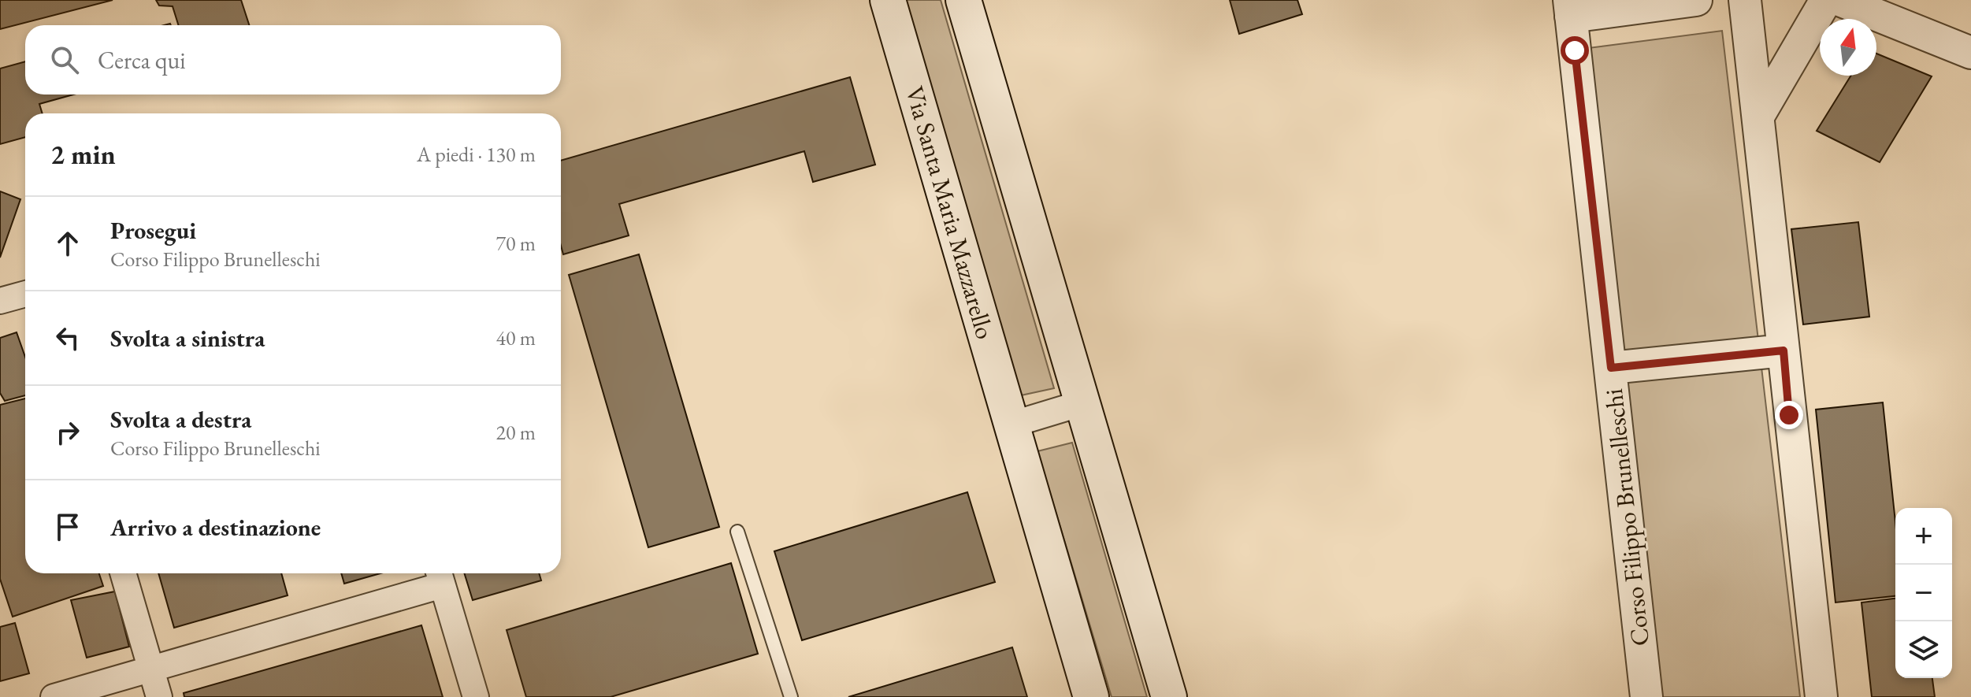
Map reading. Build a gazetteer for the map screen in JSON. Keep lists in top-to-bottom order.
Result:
{
  "streets": {
    "main road": ["Via Santa Maria Mazzarello"],
    "street": ["Corso Filippo Brunelleschi"]
  },
  "north": "top",
  "page": {
    "search": "Cerca qui",
    "heading": ["2 min", "A piedi · 130 m"],
    "list": [
      ["Prosegui", "Corso Filippo Brunelleschi", "70 m"],
      ["Svolta a sinistra", "40 m"],
      ["Svolta a destra", "Corso Filippo Brunelleschi", "20 m"],
      "Arrivo a destinazione"
    ],
    "map_buttons": ["+", "−"]
  }
}
